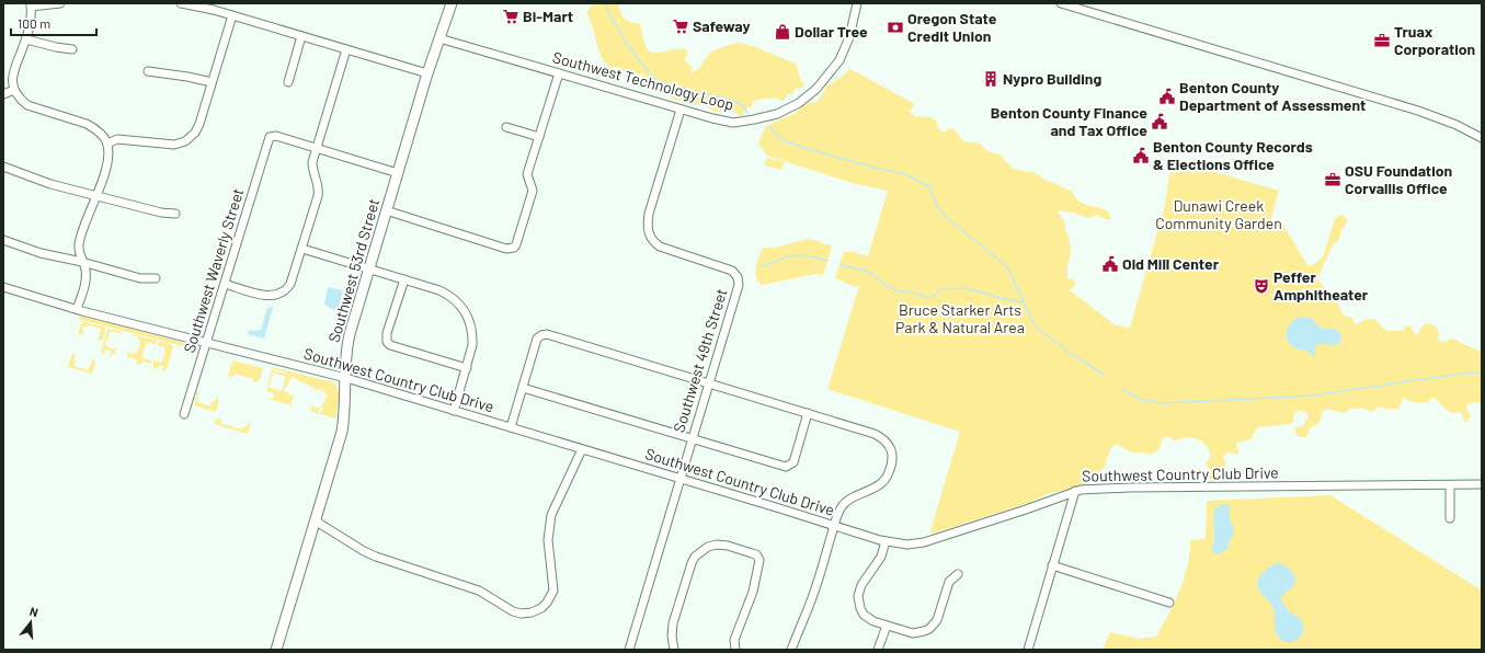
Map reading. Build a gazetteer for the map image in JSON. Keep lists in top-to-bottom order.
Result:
{
  "streets": {
    "main road": ["Southwest 53rd Street"],
    "street": [
      "Southwest Technology Loop",
      "Southwest Waverly Street",
      "Southwest 49th Street",
      "Southwest Country Club Drive"
    ]
  },
  "crossings": [
    ["Southwest Technology Loop", "Southwest 53rd Street"],
    ["Southwest Technology Loop", "Southwest 49th Street"],
    ["Southwest Waverly Street", "Southwest Country Club Drive"],
    ["Southwest 53rd Street", "Southwest Country Club Drive"],
    ["Southwest 49th Street", "Southwest Country Club Drive"]
  ],
  "parks": ["Dunawi Creek Community Garden", "Bruce Starker Arts Park & Natural Area"],
  "places": {
    "supermarket": ["Bi-Mart", "Safeway"],
    "bank": ["Oregon State Credit Union"],
    "shop": ["Dollar Tree"],
    "office": ["Truax Corporation", "OSU Foundation Corvallis Office"],
    "building": ["Nypro Building"],
    "public building": [
      "Benton County Department of Assessment",
      "Benton County Finance and Tax Office",
      "Benton County Records & Elections Office",
      "Old Mill Center"
    ],
    "theatre": ["Peffer Amphitheater"]
  },
  "scale_bar": "100 m",
  "north": "top"
}
